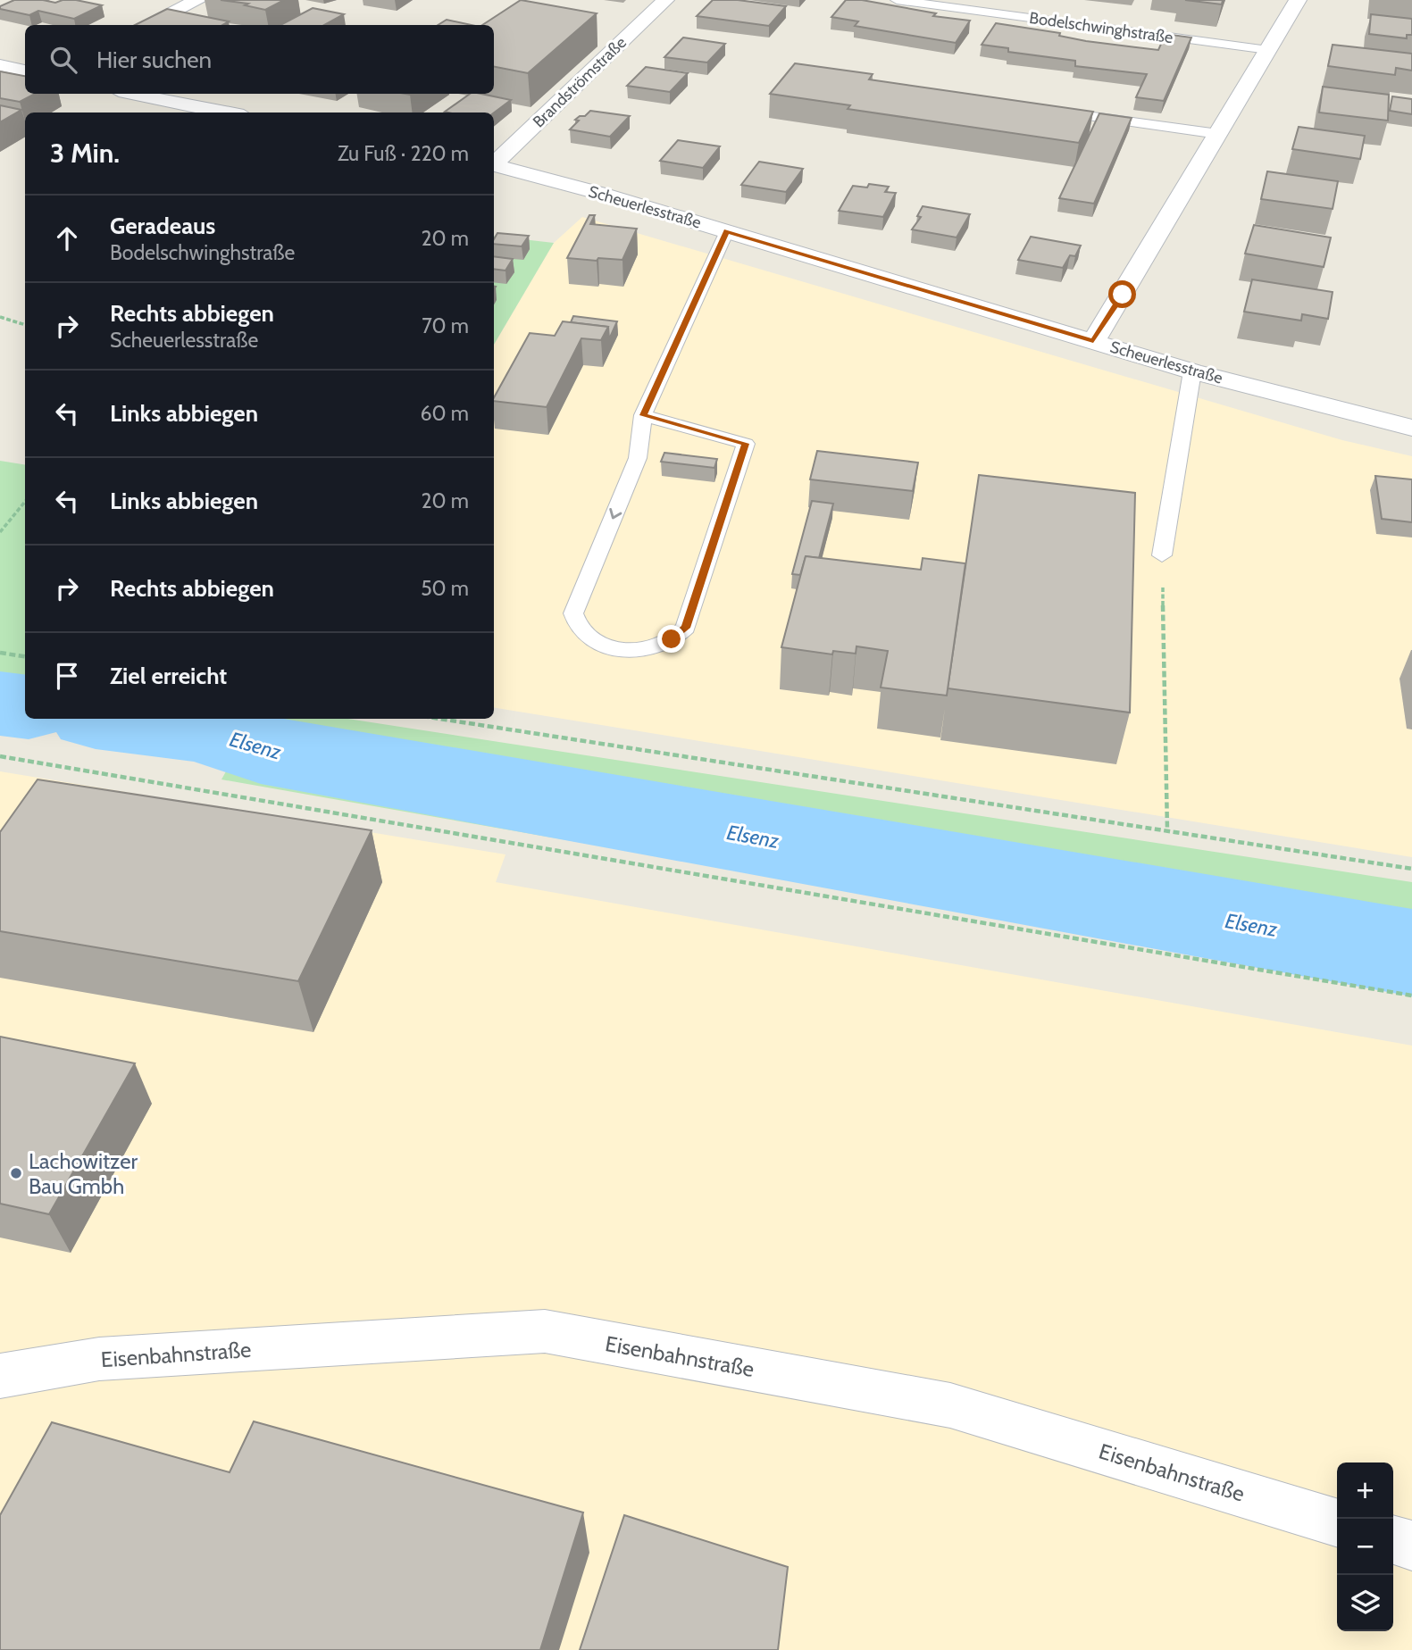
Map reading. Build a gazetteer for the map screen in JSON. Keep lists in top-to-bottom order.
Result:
{
  "streets": {
    "street": ["Brandströmstraße", "Scheuerlesstraße", "Eisenbahnstraße"],
    "lane": ["Bodelschwinghstraße"]
  },
  "water": ["Elsenz"],
  "places": ["Lachowitzer Bau Gmbh"],
  "page": {
    "search": "Hier suchen",
    "heading": ["3 Min.", "Zu Fuß · 220 m"],
    "list": [
      ["Geradeaus", "Bodelschwinghstraße", "20 m"],
      ["Rechts abbiegen", "Scheuerlesstraße", "70 m"],
      ["Links abbiegen", "60 m"],
      ["Links abbiegen", "20 m"],
      ["Rechts abbiegen", "50 m"],
      "Ziel erreicht"
    ],
    "map_buttons": ["+", "−"]
  }
}
